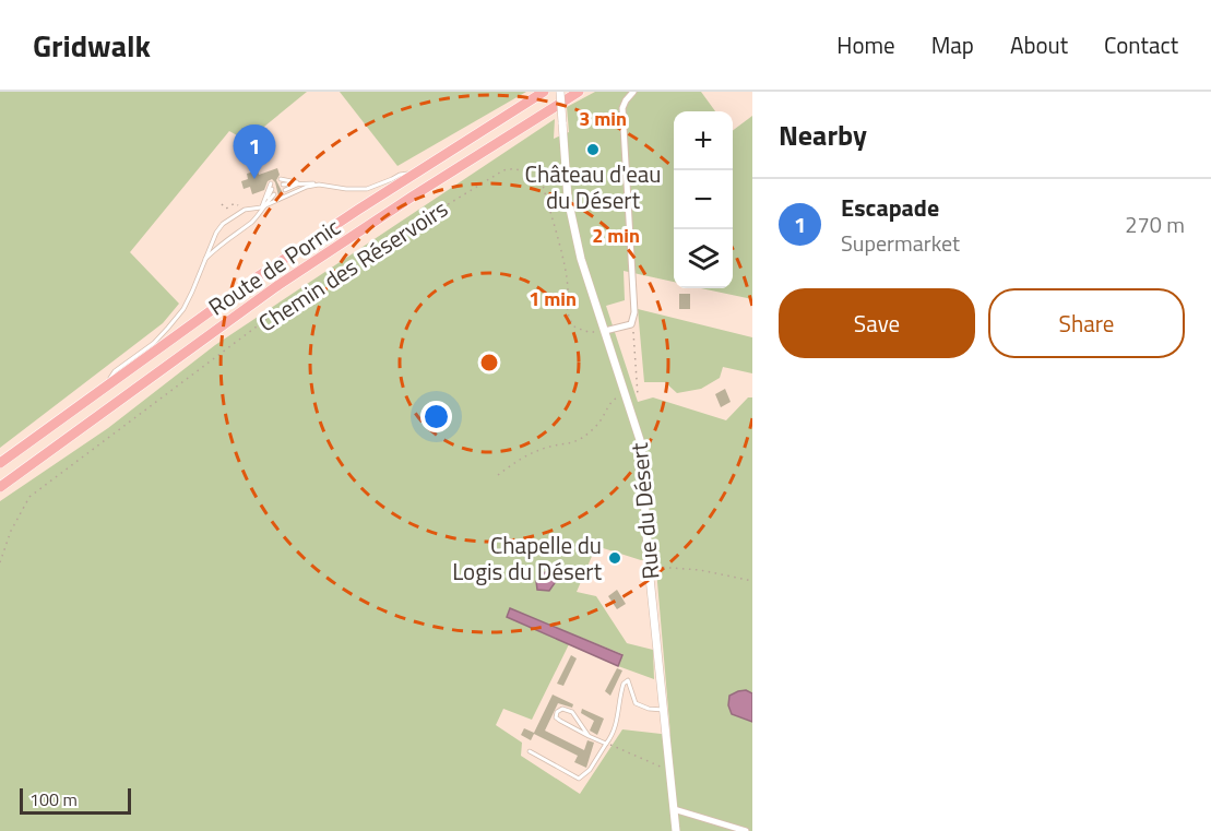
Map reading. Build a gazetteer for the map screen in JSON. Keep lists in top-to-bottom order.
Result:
{
  "streets": {
    "highway": ["Route de Pornic"],
    "street": ["Rue du Désert"],
    "path": ["Chemin des Réservoirs"]
  },
  "crossings": [
    ["Chemin des Réservoirs", "Rue du Désert"]
  ],
  "places": ["Château d'eau du Désert", "Chapelle du Logis du Désert"],
  "scale_bar": "100 m",
  "page": {
    "header": "Gridwalk",
    "nav": [
      "Home",
      "Map",
      "About",
      "Contact"
    ],
    "heading": "Nearby",
    "map_buttons": ["+", "−"],
    "pins": "1",
    "list": [
      {
        "mark": "1",
        "name": "Escapade",
        "note": "Supermarket",
        "value": "270 m"
      }
    ],
    "buttons": ["Save", "Share"],
    "scale": "100 m"
  },
  "rings": ["3 min", "2 min", "1 min"]
}
